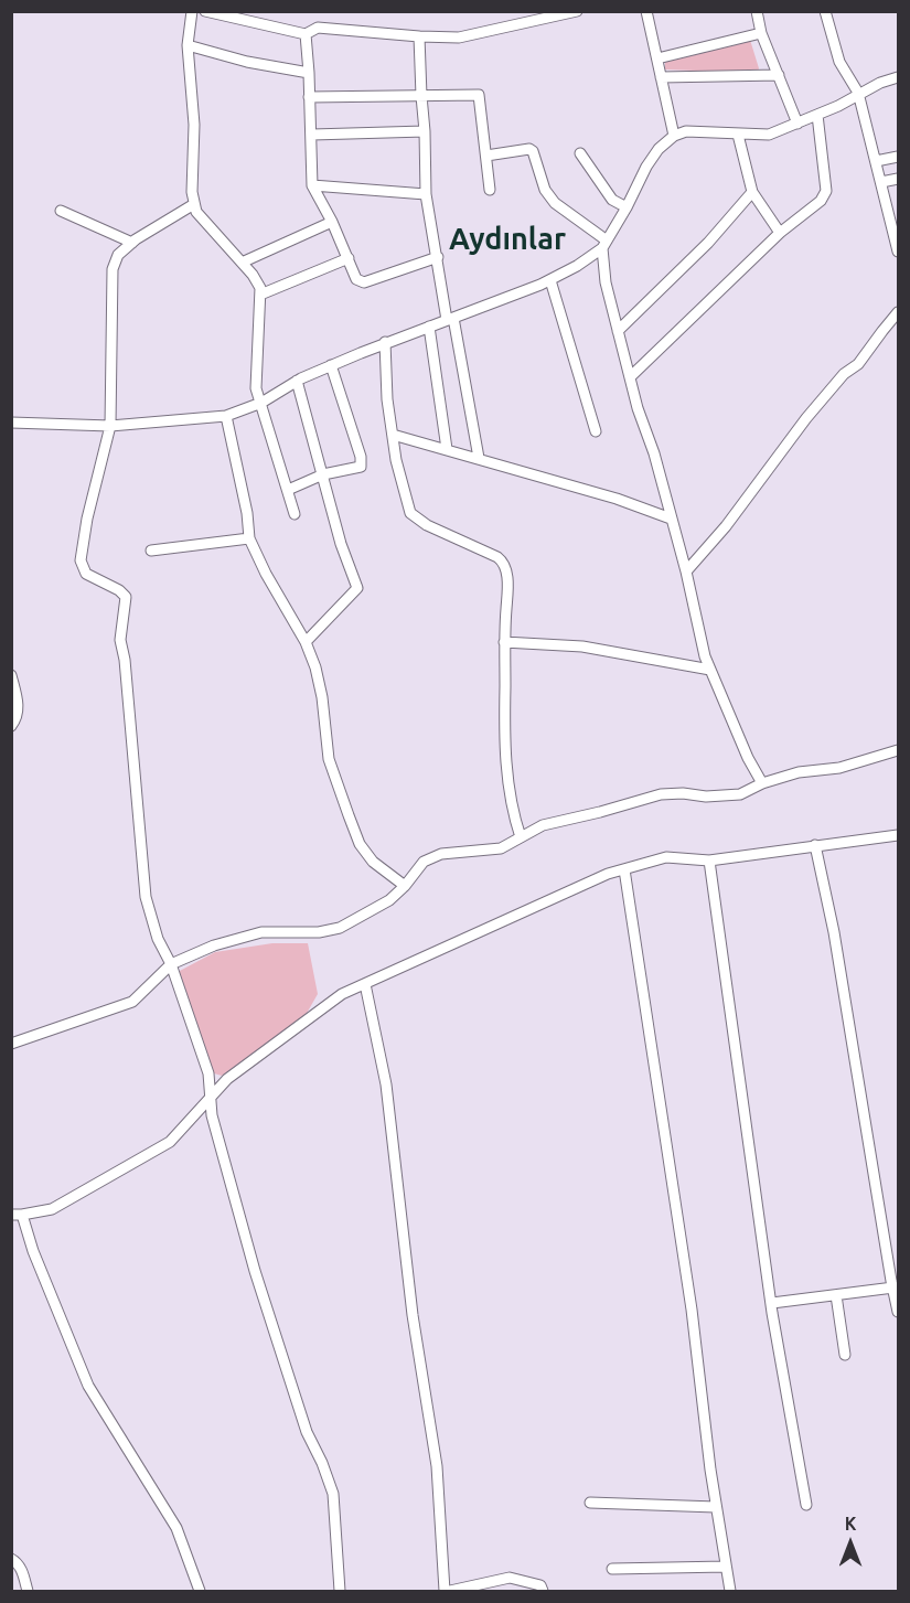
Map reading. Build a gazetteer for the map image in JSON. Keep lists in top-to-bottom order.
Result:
{
  "districts": ["Aydınlar"],
  "north": "top"
}
